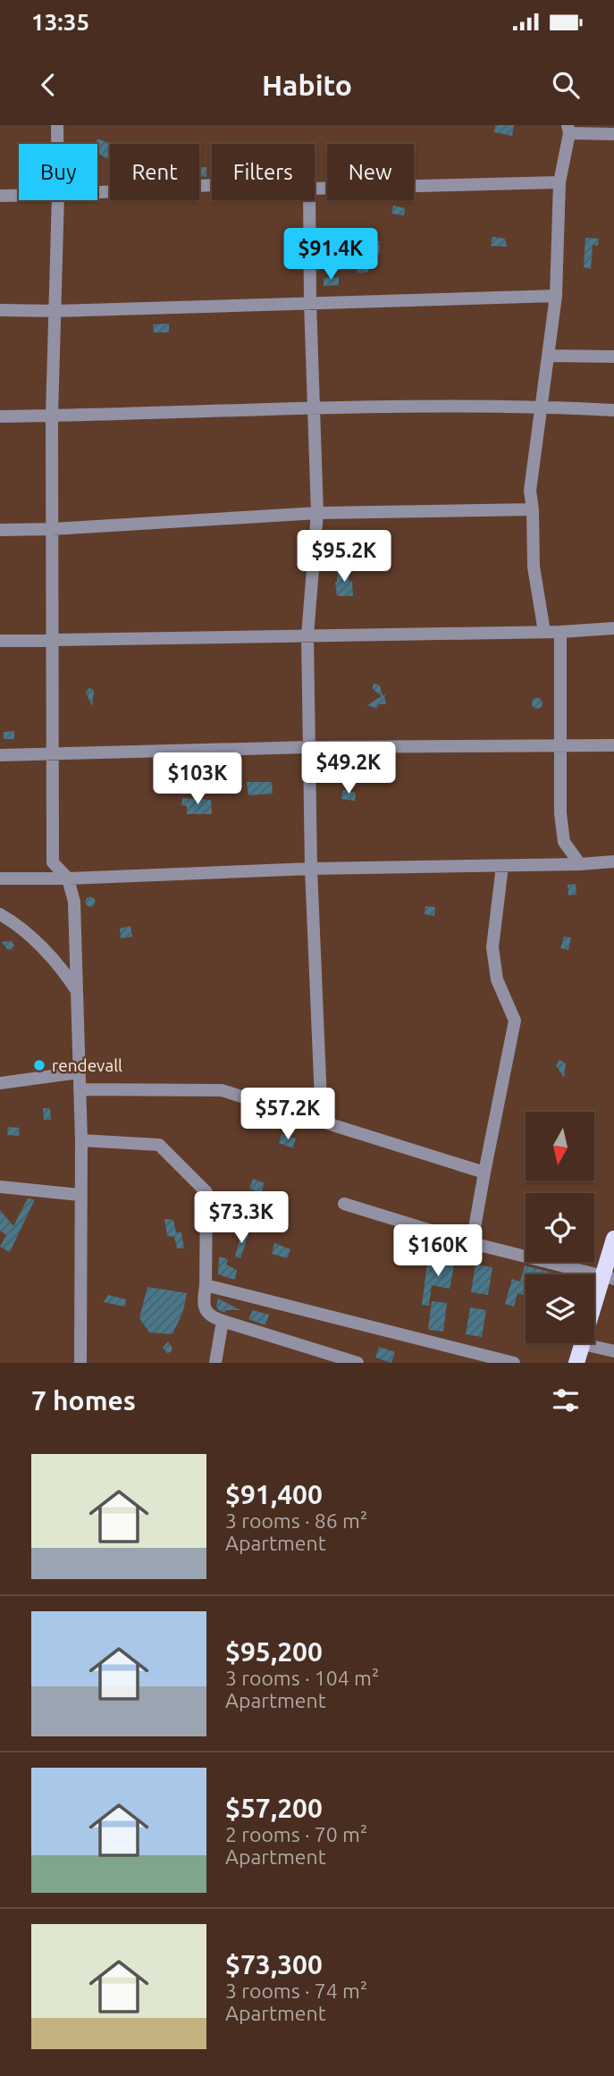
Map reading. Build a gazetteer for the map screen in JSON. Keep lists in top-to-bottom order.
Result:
{
  "places": ["rendevall"],
  "north": "bottom",
  "page": {
    "status": "13:35",
    "header": "Habito",
    "chip": [
      "Buy",
      "Rent",
      "Filters",
      "New"
    ],
    "price": [
      "$91.4K",
      "$95.2K",
      "$49.2K",
      "$103K",
      "$57.2K",
      "$73.3K",
      "$160K"
    ],
    "heading": "7 homes",
    "list": [
      {
        "name": "$91,400",
        "note": "3 rooms · 86 m² · Apartment"
      },
      {
        "name": "$95,200",
        "note": "3 rooms · 104 m² · Apartment"
      },
      {
        "name": "$57,200",
        "note": "2 rooms · 70 m² · Apartment"
      },
      {
        "name": "$73,300",
        "note": "3 rooms · 74 m² · Apartment"
      }
    ]
  }
}
